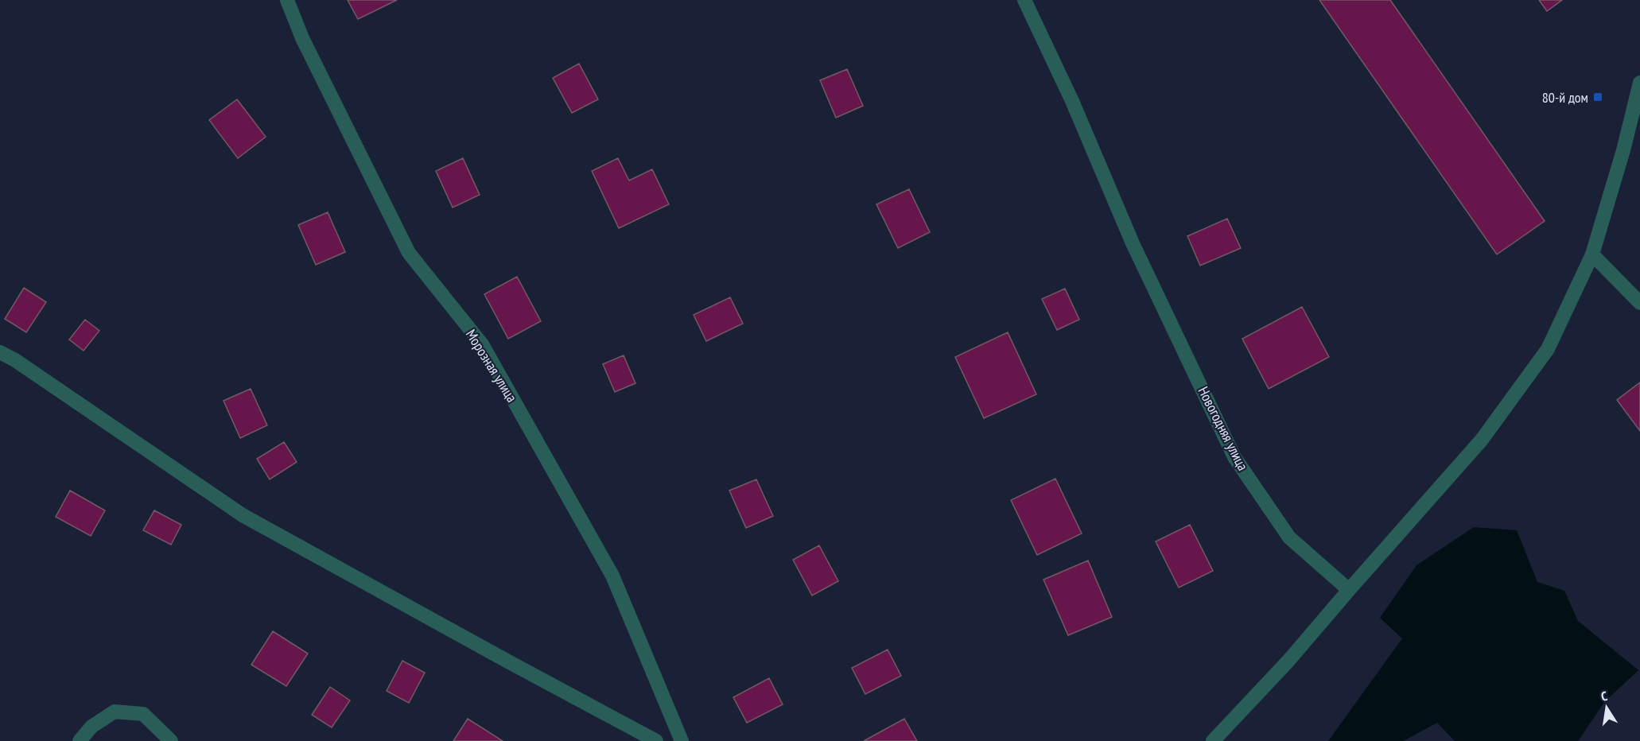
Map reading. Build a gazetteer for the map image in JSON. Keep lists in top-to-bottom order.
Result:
{
  "streets": {
    "street": ["Морозная улица", "Новогодняя улица"]
  },
  "places": {
    "transit": ["80-й дом"]
  },
  "north": "top"
}
